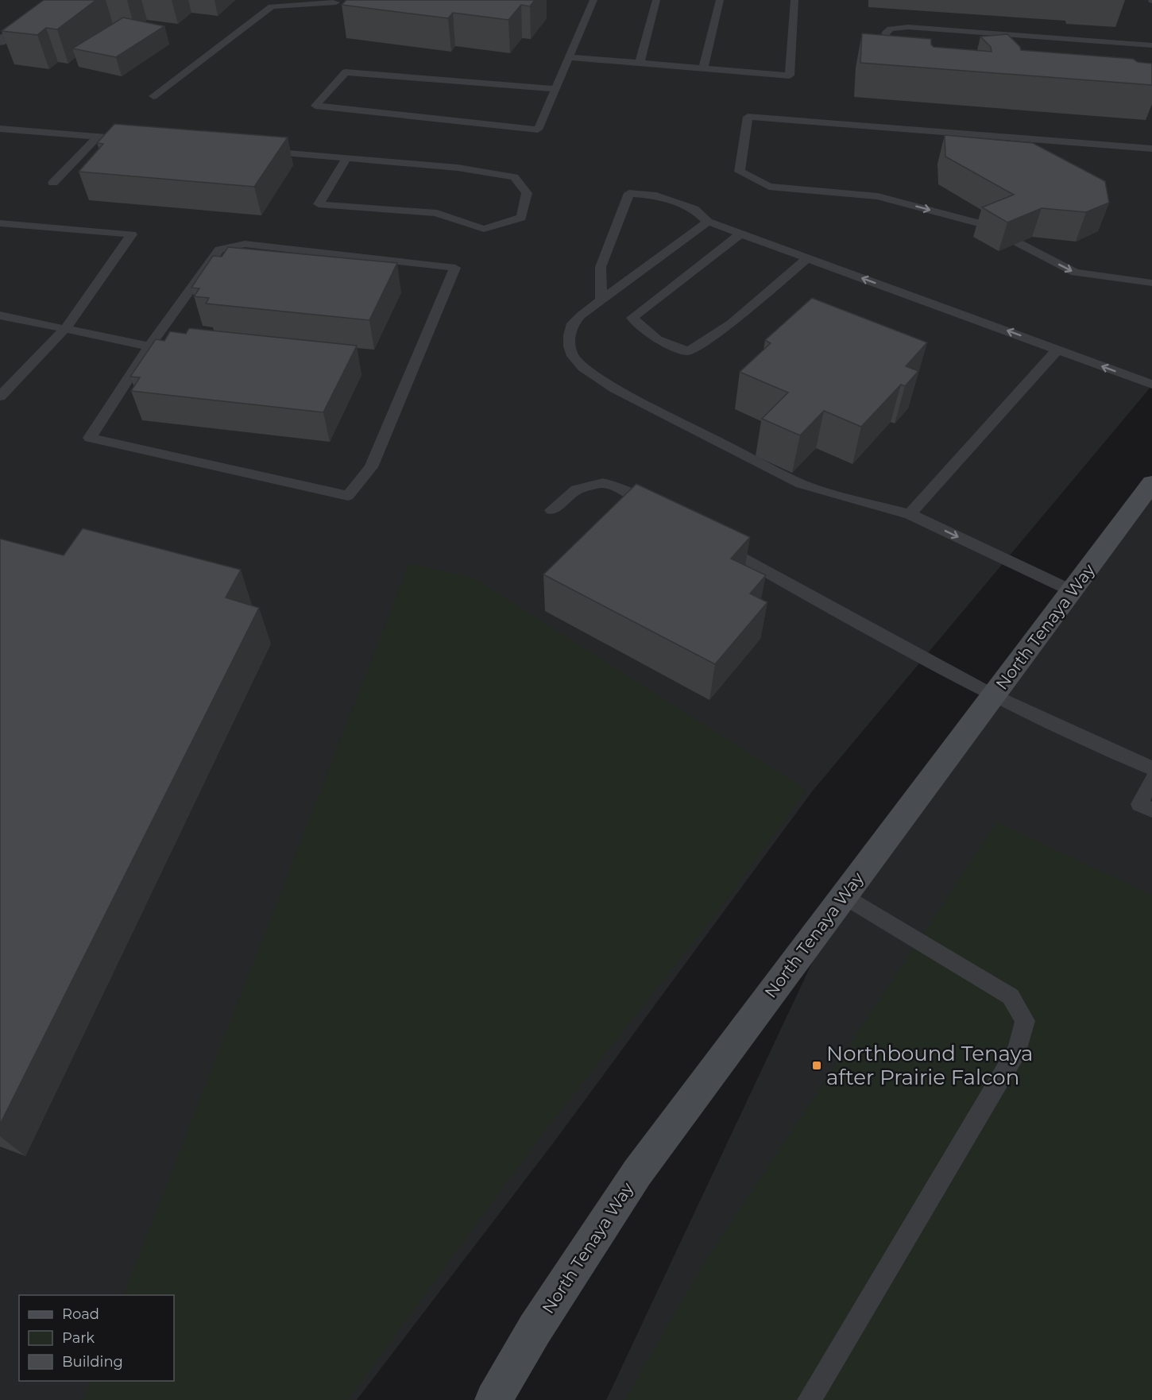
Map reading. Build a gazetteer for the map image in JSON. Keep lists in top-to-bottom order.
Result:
{
  "streets": {
    "main road": ["North Tenaya Way"]
  },
  "places": {
    "transit": ["Northbound Tenaya after Prairie Falcon"]
  },
  "legend": ["Road", "Park", "Building"]
}
